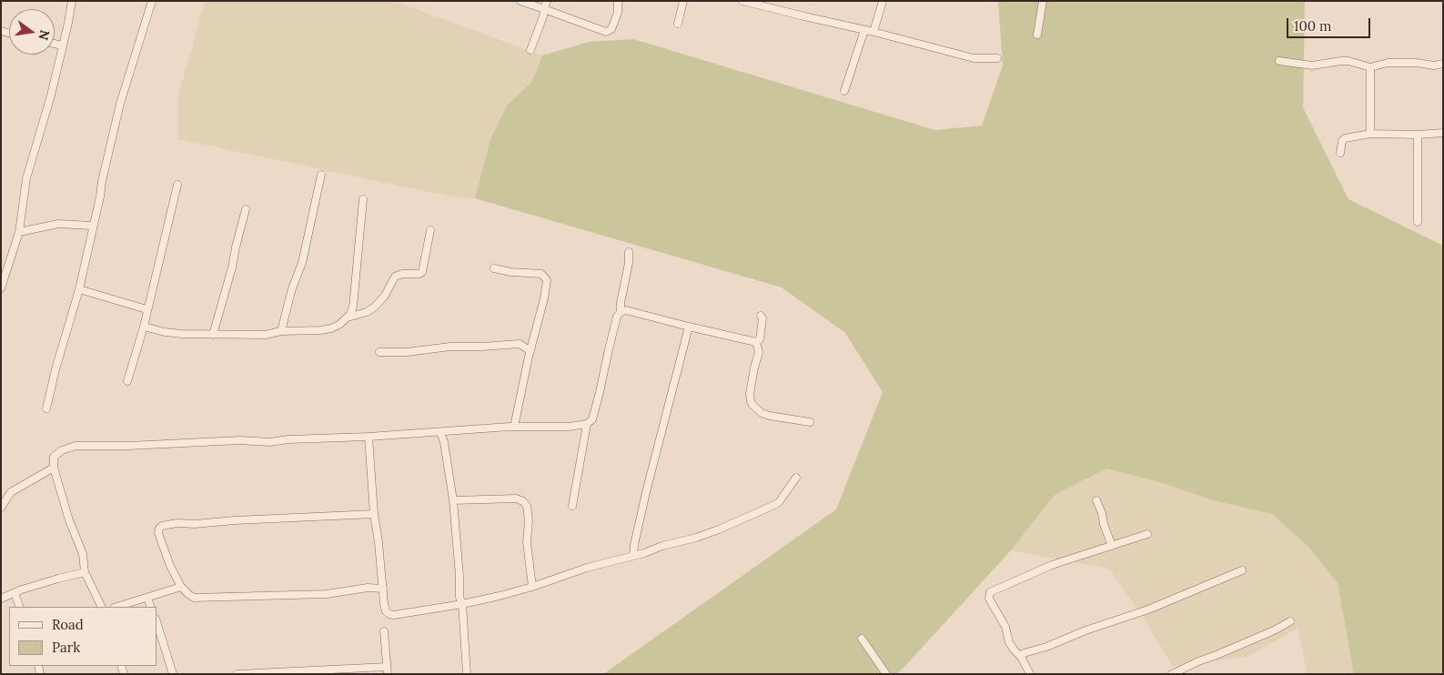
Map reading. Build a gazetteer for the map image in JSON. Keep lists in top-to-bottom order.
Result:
{
  "legend": ["Road", "Park"],
  "scale_bar": "100 m",
  "north": "right"
}
